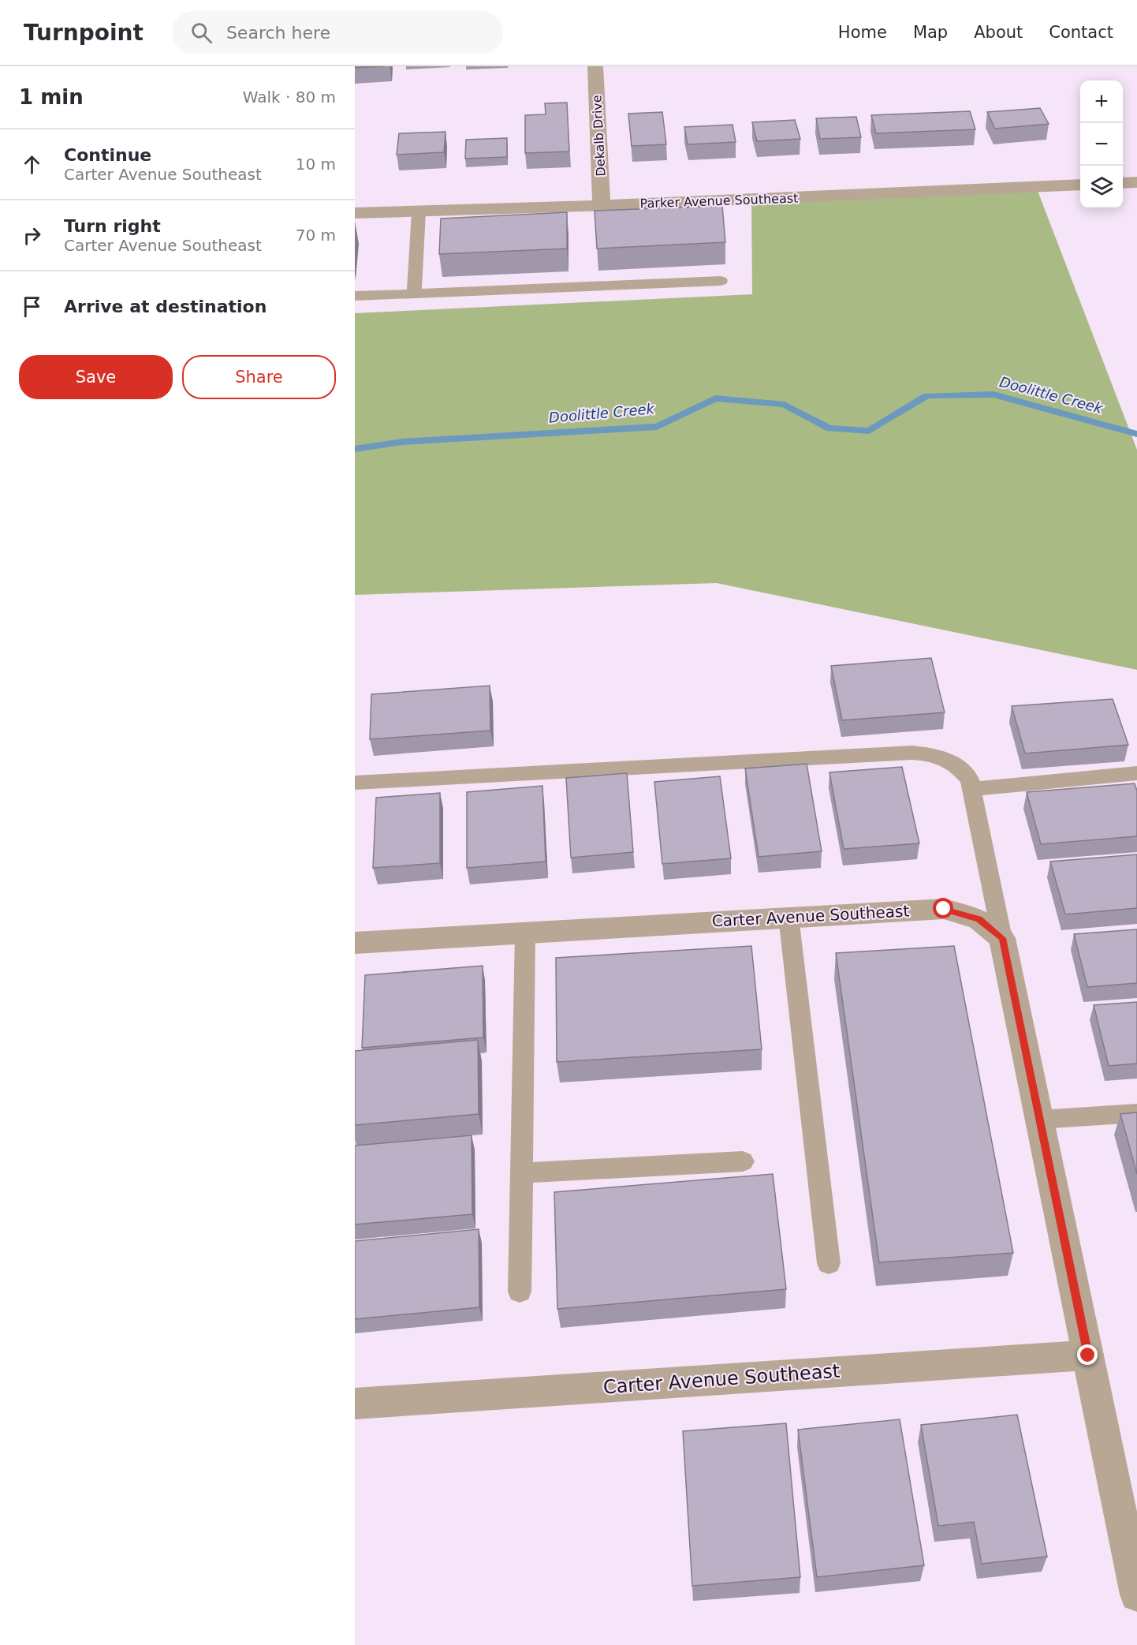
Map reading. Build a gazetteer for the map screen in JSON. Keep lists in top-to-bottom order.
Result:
{
  "streets": {
    "street": ["Dekalb Drive", "Parker Avenue Southeast", "Carter Avenue Southeast"]
  },
  "crossings": [
    ["Dekalb Drive", "Parker Avenue Southeast"]
  ],
  "water": ["Doolittle Creek"],
  "page": {
    "header": "Turnpoint",
    "search": "Search here",
    "nav": [
      "Home",
      "Map",
      "About",
      "Contact"
    ],
    "heading": ["1 min", "Walk · 80 m"],
    "map_buttons": ["+", "−"],
    "list": [
      ["Continue", "Carter Avenue Southeast", "10 m"],
      ["Turn right", "Carter Avenue Southeast", "70 m"],
      "Arrive at destination"
    ],
    "buttons": ["Save", "Share"]
  }
}
